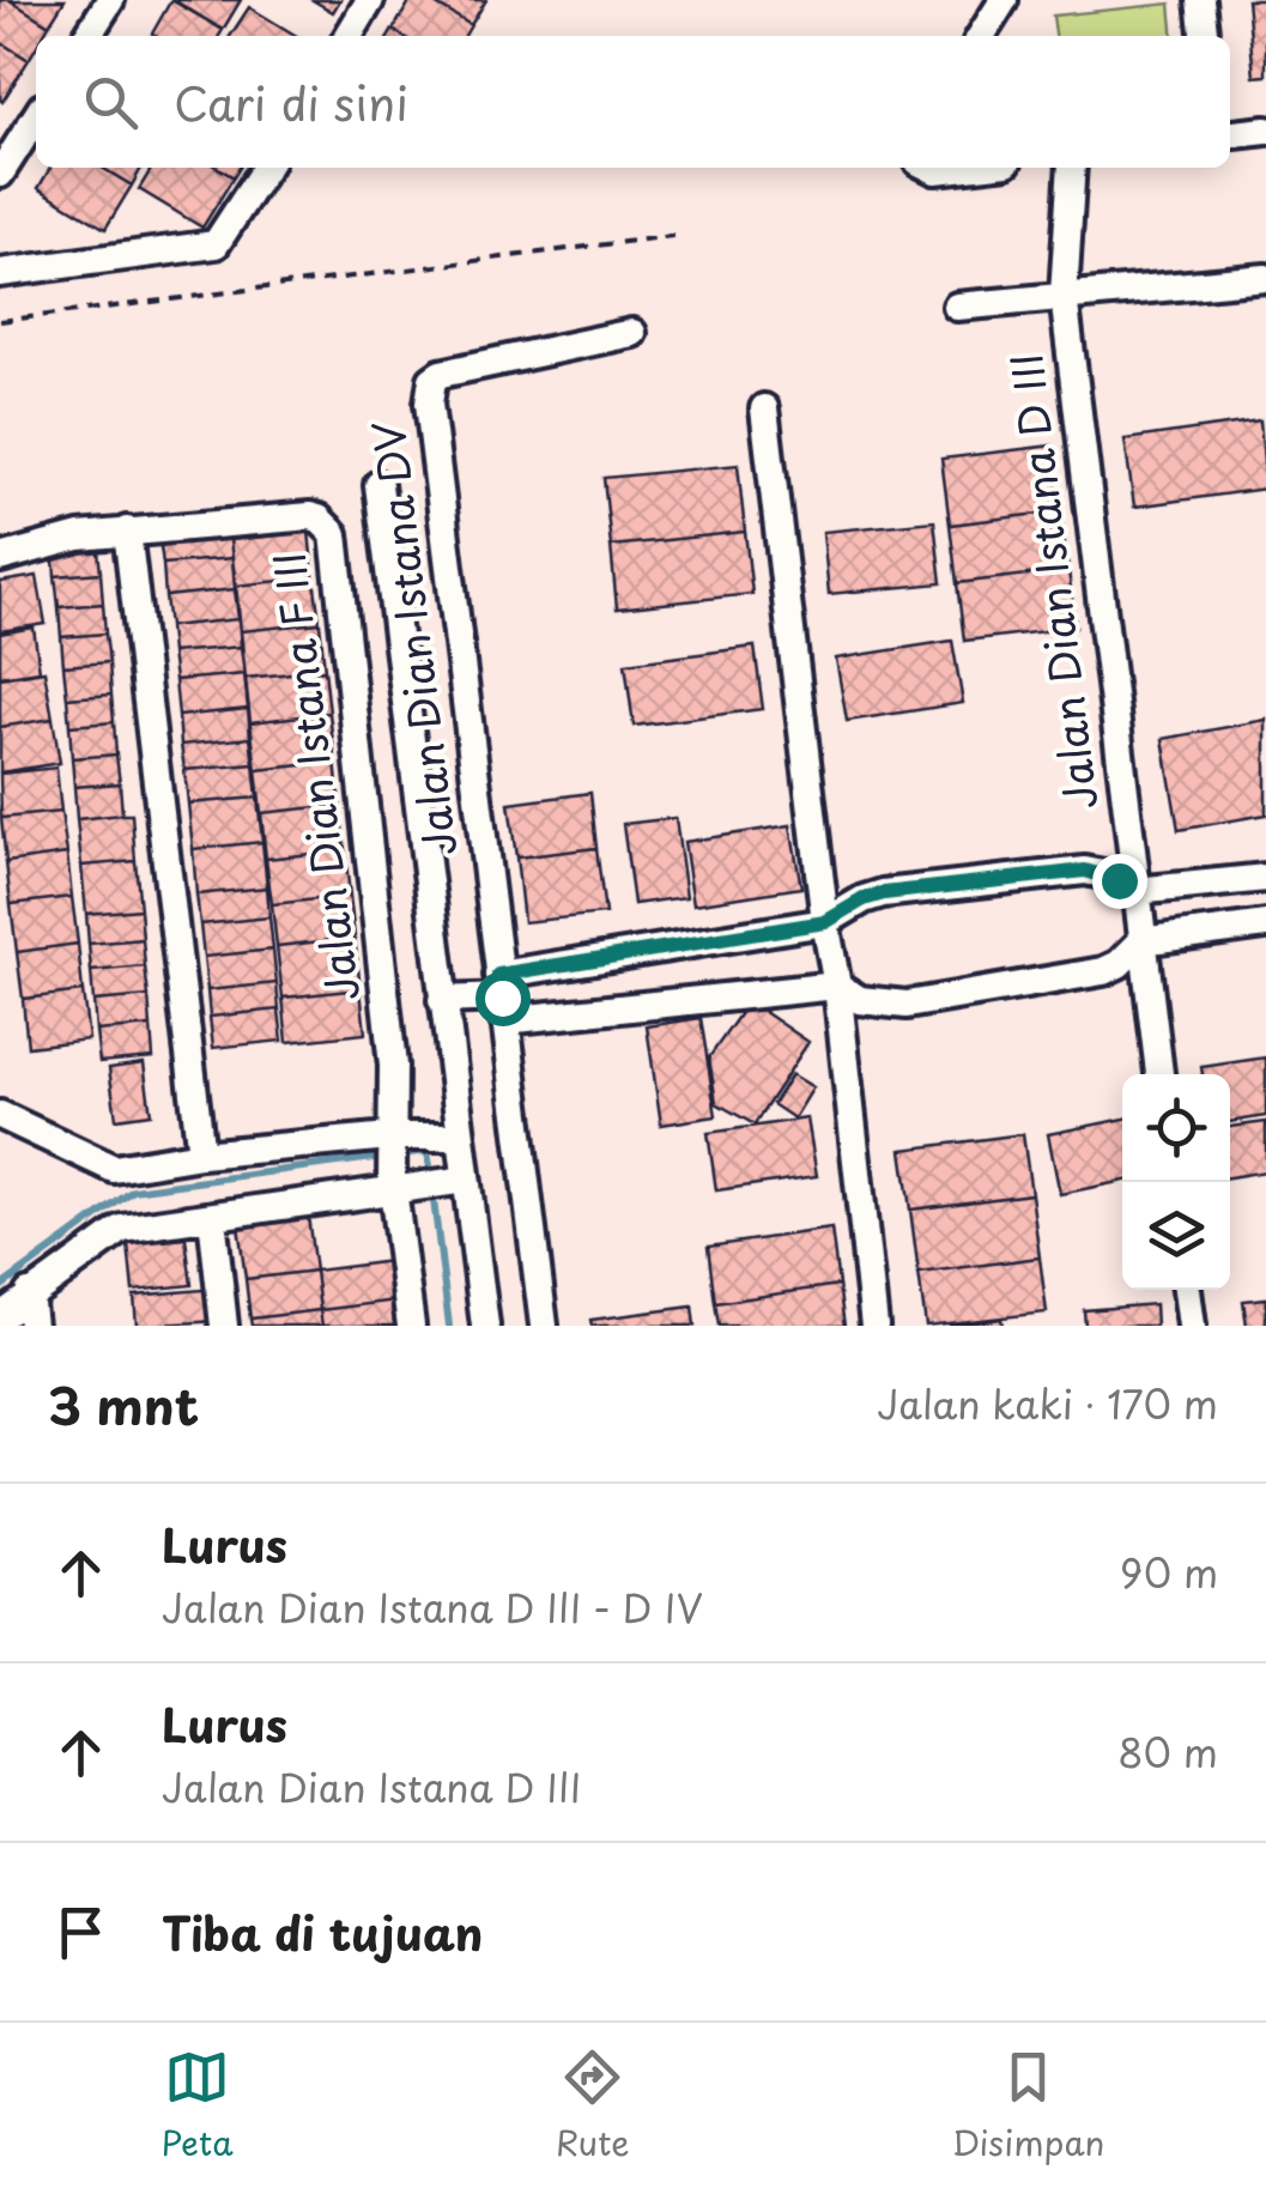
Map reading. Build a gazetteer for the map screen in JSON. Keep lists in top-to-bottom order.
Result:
{
  "streets": {
    "street": ["Jalan Dian Istana D III", "Jalan Dian Istana DV", "Jalan Dian Istana F III"]
  },
  "crossings": [
    ["Jalan Dian Istana D III", "Jalan Dian Istana DV"]
  ],
  "page": {
    "search": "Cari di sini",
    "heading": ["3 mnt", "Jalan kaki · 170 m"],
    "list": [
      ["Lurus", "Jalan Dian Istana D III - D IV", "90 m"],
      ["Lurus", "Jalan Dian Istana D III", "80 m"],
      "Tiba di tujuan"
    ],
    "nav": ["Peta", "Rute", "Disimpan"]
  }
}
